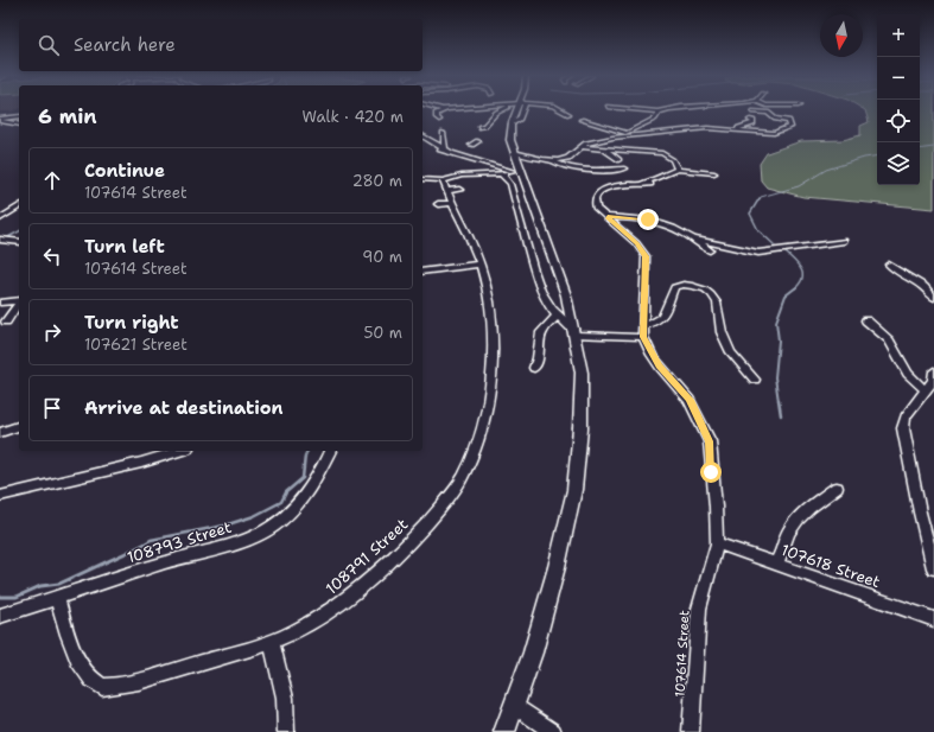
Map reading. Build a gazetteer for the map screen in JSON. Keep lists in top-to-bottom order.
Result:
{
  "streets": {
    "street": [
      "108793 Street",
      "108791 Street",
      "107618 Street",
      "107614 Street"
    ]
  },
  "crossings": [
    ["108793 Street", "108791 Street"],
    ["107618 Street", "107614 Street"]
  ],
  "north": "bottom",
  "page": {
    "map_buttons": ["+", "−"],
    "search": "Search here",
    "heading": ["6 min", "Walk · 420 m"],
    "list": [
      ["Continue", "107614 Street", "280 m"],
      ["Turn left", "107614 Street", "90 m"],
      ["Turn right", "107621 Street", "50 m"],
      "Arrive at destination"
    ]
  }
}
